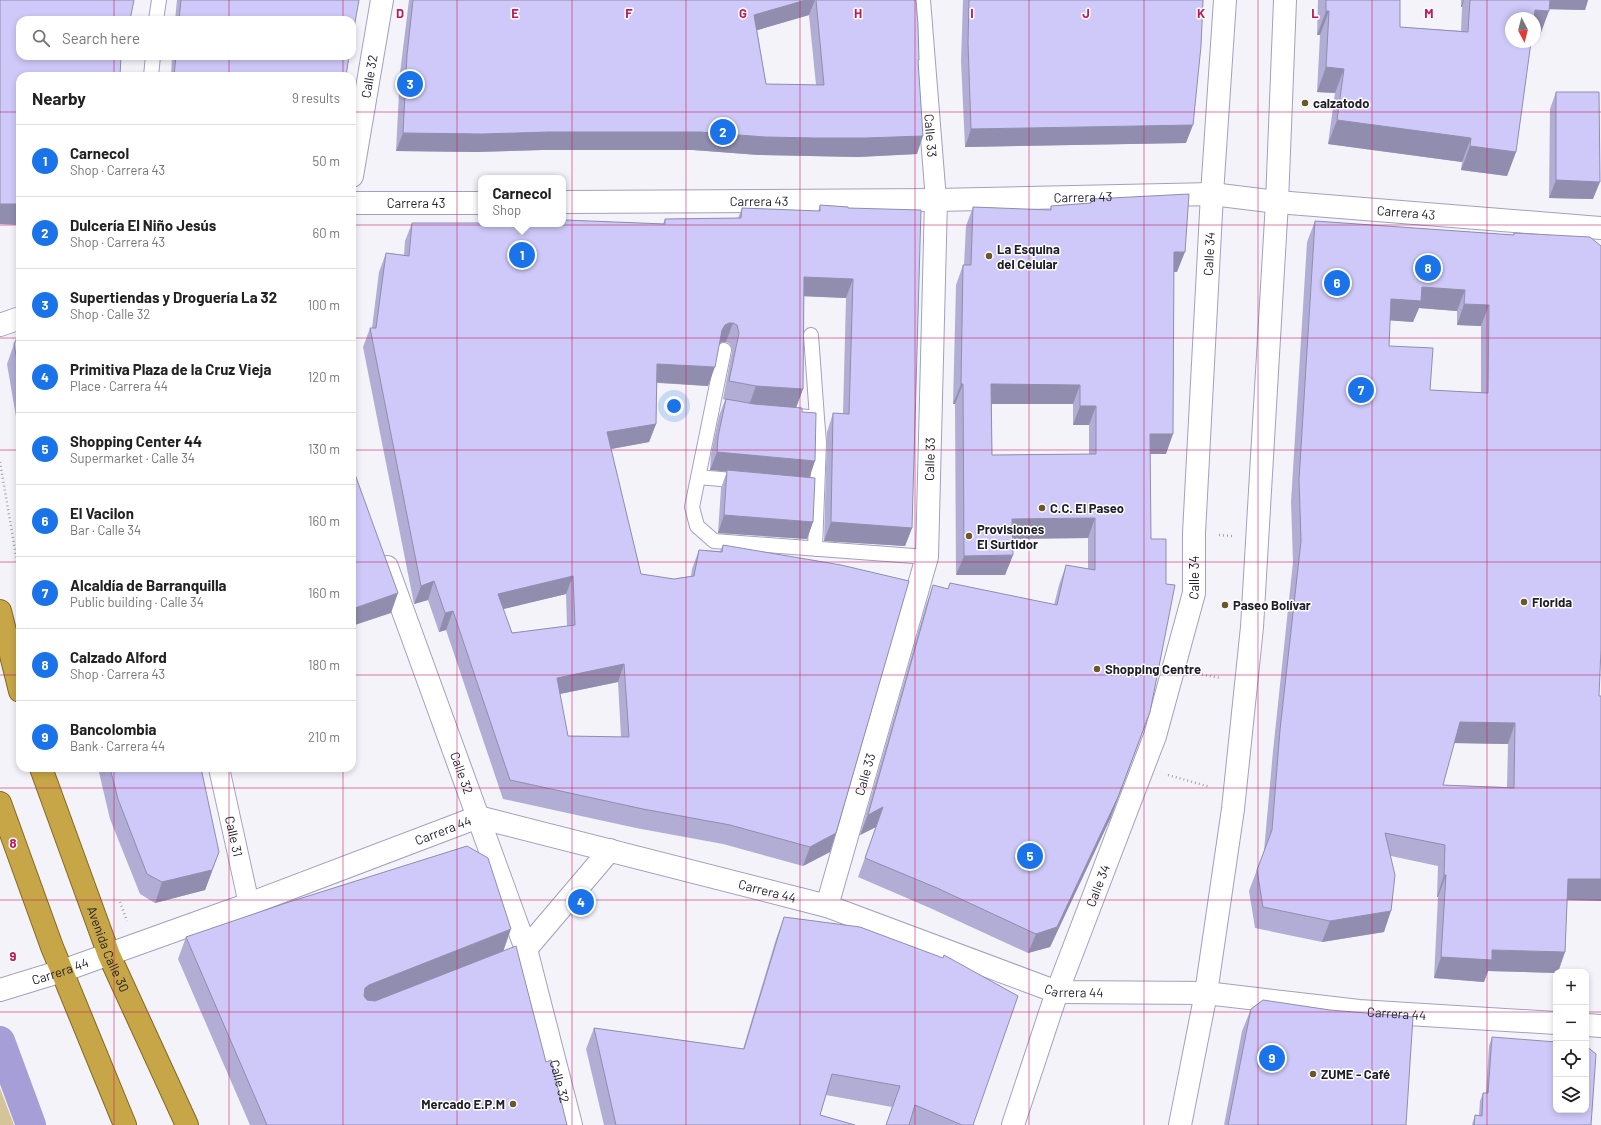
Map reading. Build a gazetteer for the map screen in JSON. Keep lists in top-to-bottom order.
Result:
{
  "streets": {
    "highway": ["Avenida Calle 30"],
    "street": [
      "Calle 32",
      "Calle 33",
      "Carrera 43",
      "Calle 34",
      "Carrera 44",
      "Calle 31"
    ]
  },
  "crossings": [
    ["Calle 32", "Carrera 44"],
    ["Calle 33", "Carrera 43"],
    ["Calle 33", "Carrera 44"],
    ["Carrera 43", "Calle 34"],
    ["Calle 34", "Carrera 44"],
    ["Carrera 44", "Calle 31"],
    ["Carrera 44", "Avenida Calle 30"]
  ],
  "places": [
    "calzatodo",
    "La Esquina del Celular",
    "C.C. El Paseo",
    "Provisiones El Surtidor",
    "Florida",
    "Paseo Bolívar",
    "Shopping Centre",
    "ZUME - Café",
    "Mercado E.P.M"
  ],
  "north": "bottom",
  "page": {
    "search": "Search here",
    "pins": [
      "3",
      "2",
      "1",
      "8",
      "6",
      "7",
      "5",
      "4",
      "9"
    ],
    "heading": ["Nearby", "9 results"],
    "list": [
      {
        "mark": "1",
        "name": "Carnecol",
        "note": "Shop · Carrera 43",
        "value": "50 m"
      },
      {
        "mark": "2",
        "name": "Dulcería El Niño Jesús",
        "note": "Shop · Carrera 43",
        "value": "60 m"
      },
      {
        "mark": "3",
        "name": "Supertiendas y Droguería La 32",
        "note": "Shop · Calle 32",
        "value": "100 m"
      },
      {
        "mark": "4",
        "name": "Primitiva Plaza de la Cruz Vieja",
        "note": "Place · Carrera 44",
        "value": "120 m"
      },
      {
        "mark": "5",
        "name": "Shopping Center 44",
        "note": "Supermarket · Calle 34",
        "value": "130 m"
      },
      {
        "mark": "6",
        "name": "El Vacilon",
        "note": "Bar · Calle 34",
        "value": "160 m"
      },
      {
        "mark": "7",
        "name": "Alcaldía de Barranquilla",
        "note": "Public building · Calle 34",
        "value": "160 m"
      },
      {
        "mark": "8",
        "name": "Calzado Alford",
        "note": "Shop · Carrera 43",
        "value": "180 m"
      },
      {
        "mark": "9",
        "name": "Bancolombia",
        "note": "Bank · Carrera 44",
        "value": "210 m"
      }
    ],
    "popup": ["Carnecol", "Shop"],
    "map_buttons": ["+", "−"]
  },
  "grid": {
    "columns": [
      "D",
      "E",
      "F",
      "G",
      "H",
      "I",
      "J",
      "K",
      "L",
      "M"
    ],
    "rows": ["8", "9"]
  }
}
